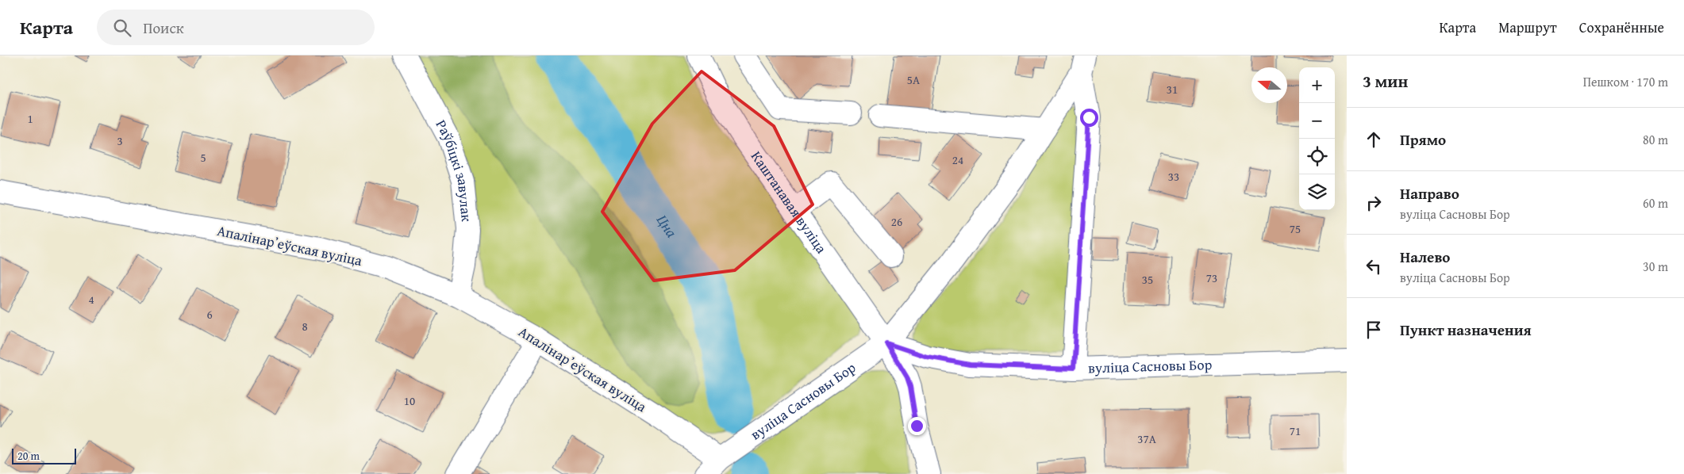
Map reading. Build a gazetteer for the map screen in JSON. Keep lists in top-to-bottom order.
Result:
{
  "streets": {
    "street": [
      "Раўбіцкі завулак",
      "Каштанавая вуліца",
      "Апалінарʼеўская вуліца",
      "вуліца Сасновы Бор"
    ]
  },
  "crossings": [
    ["Раўбіцкі завулак", "Апалінарʼеўская вуліца"],
    ["Каштанавая вуліца", "вуліца Сасновы Бор"],
    ["Апалінарʼеўская вуліца", "вуліца Сасновы Бор"]
  ],
  "water": ["Цна"],
  "house_numbers": [
    "5А",
    "31",
    "1",
    "3",
    "5",
    "24",
    "33",
    "26",
    "75",
    "73",
    "35",
    "4",
    "6",
    "8",
    "10",
    "71",
    "37А"
  ],
  "scale_bar": "20 m",
  "north": "left",
  "page": {
    "header": "Карта",
    "search": "Поиск",
    "nav": ["Карта", "Маршрут", "Сохранённые"],
    "heading": ["3 мин", "Пешком · 170 m"],
    "map_buttons": ["+", "−"],
    "list": [
      ["Прямо", "80 m"],
      ["Направо", "вуліца Сасновы Бор", "60 m"],
      ["Налево", "вуліца Сасновы Бор", "30 m"],
      "Пункт назначения"
    ],
    "scale": "20 m"
  }
}
